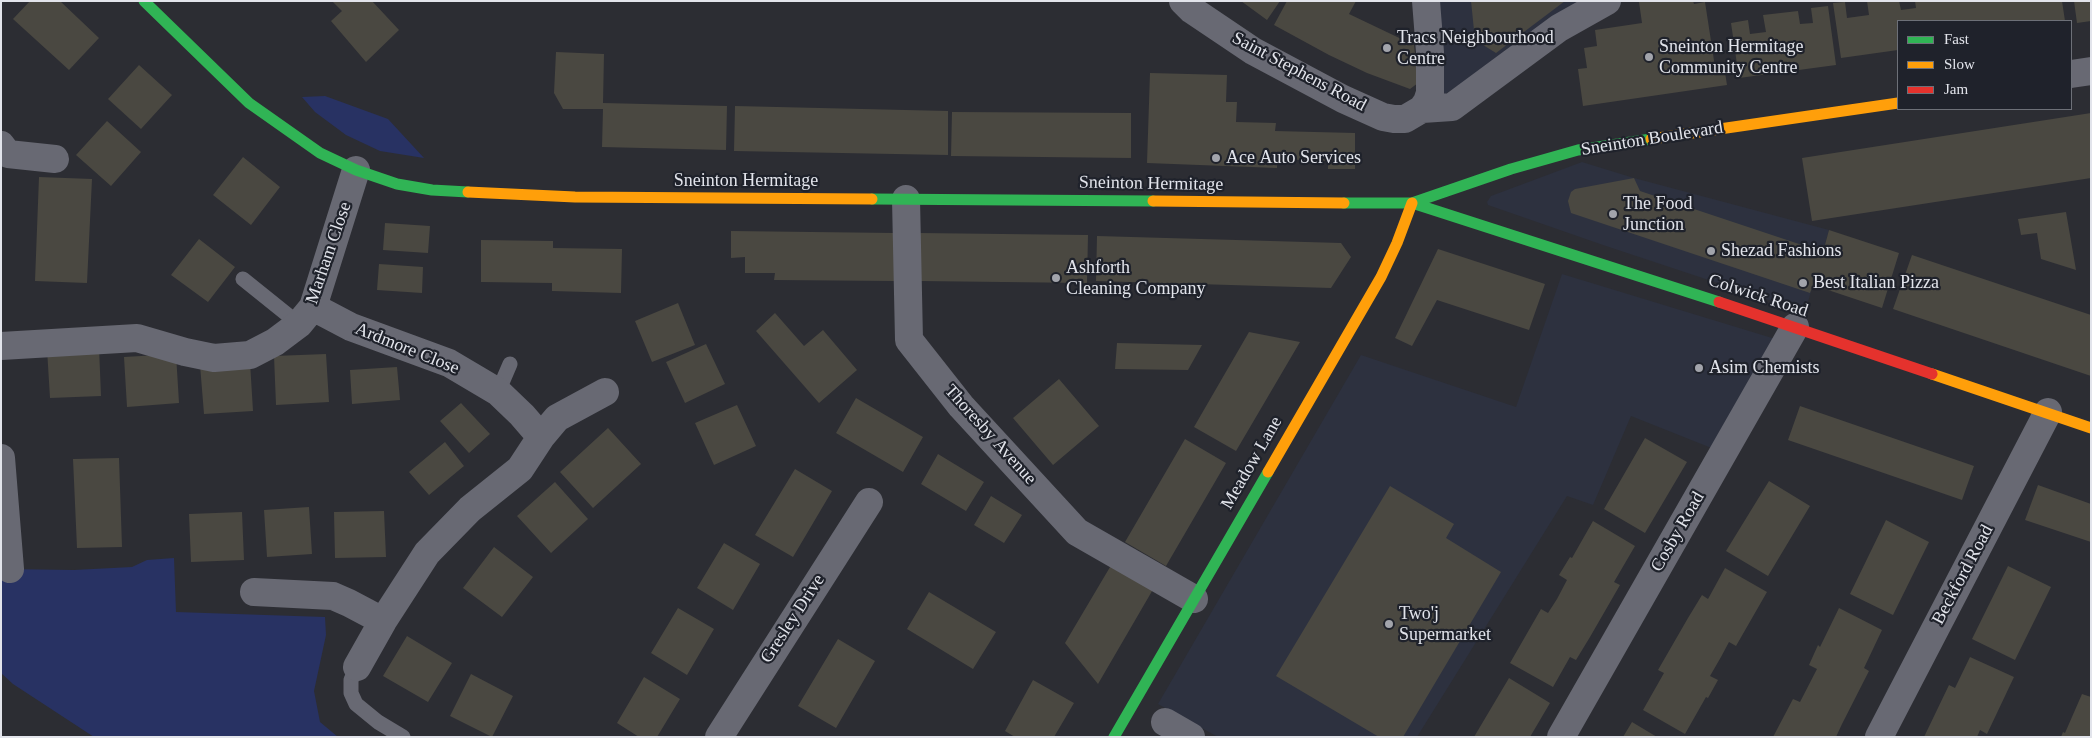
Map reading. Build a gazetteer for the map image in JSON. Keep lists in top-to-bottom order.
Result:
{
  "streets": {
    "street": [
      "Saint Stephens Road",
      "Sneinton Boulevard",
      "Sneinton Hermitage",
      "Marham Close",
      "Colwick Road",
      "Ardmore Close",
      "Thoresby Avenue",
      "Meadow Lane",
      "Cosby Road",
      "Beckford Road",
      "Gresley Drive"
    ]
  },
  "crossings": [
    ["Sneinton Boulevard", "Sneinton Hermitage"],
    ["Sneinton Boulevard", "Colwick Road"],
    ["Sneinton Boulevard", "Meadow Lane"],
    ["Sneinton Hermitage", "Marham Close"],
    ["Sneinton Hermitage", "Colwick Road"],
    ["Sneinton Hermitage", "Thoresby Avenue"],
    ["Sneinton Hermitage", "Meadow Lane"],
    ["Marham Close", "Ardmore Close"],
    ["Colwick Road", "Meadow Lane"],
    ["Colwick Road", "Cosby Road"],
    ["Colwick Road", "Beckford Road"],
    ["Thoresby Avenue", "Meadow Lane"]
  ],
  "places": [
    "Tracs Neighbourhood Centre",
    "Sneinton Hermitage Community Centre",
    "Ace Auto Services",
    "The Food Junction",
    "Shezad Fashions",
    "Ashforth Cleaning Company",
    "Best Italian Pizza",
    "Asim Chemists",
    "Two'j Supermarket"
  ],
  "legend": ["Fast", "Slow", "Jam"]
}
